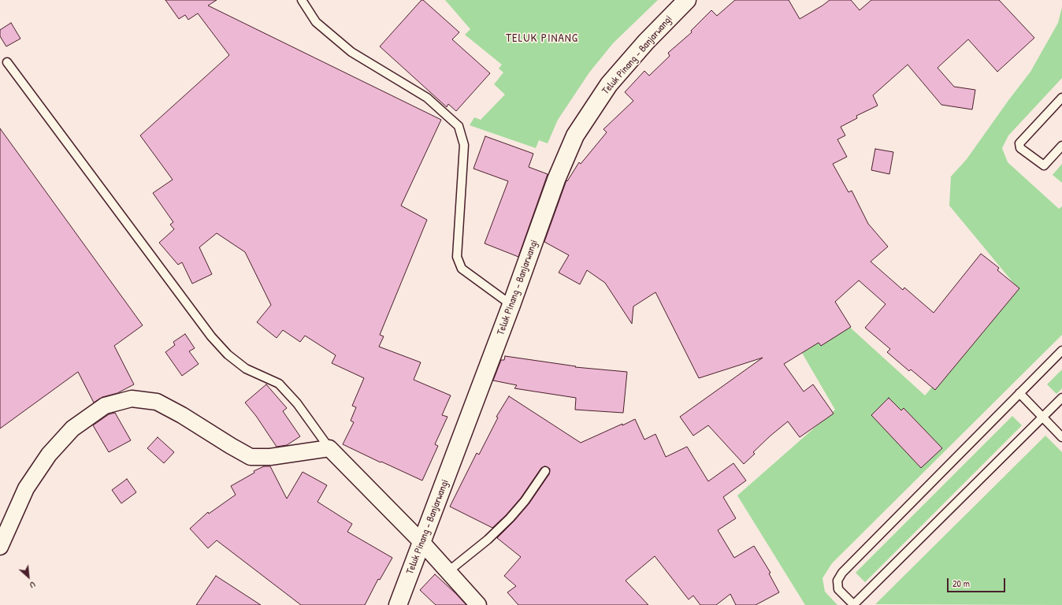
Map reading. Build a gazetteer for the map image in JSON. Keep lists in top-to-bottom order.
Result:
{
  "streets": {
    "main road": ["Teluk Pinang - Banjarwangi"]
  },
  "districts": ["TELUK PINANG"],
  "scale_bar": "20 m",
  "north": "bottom right"
}
